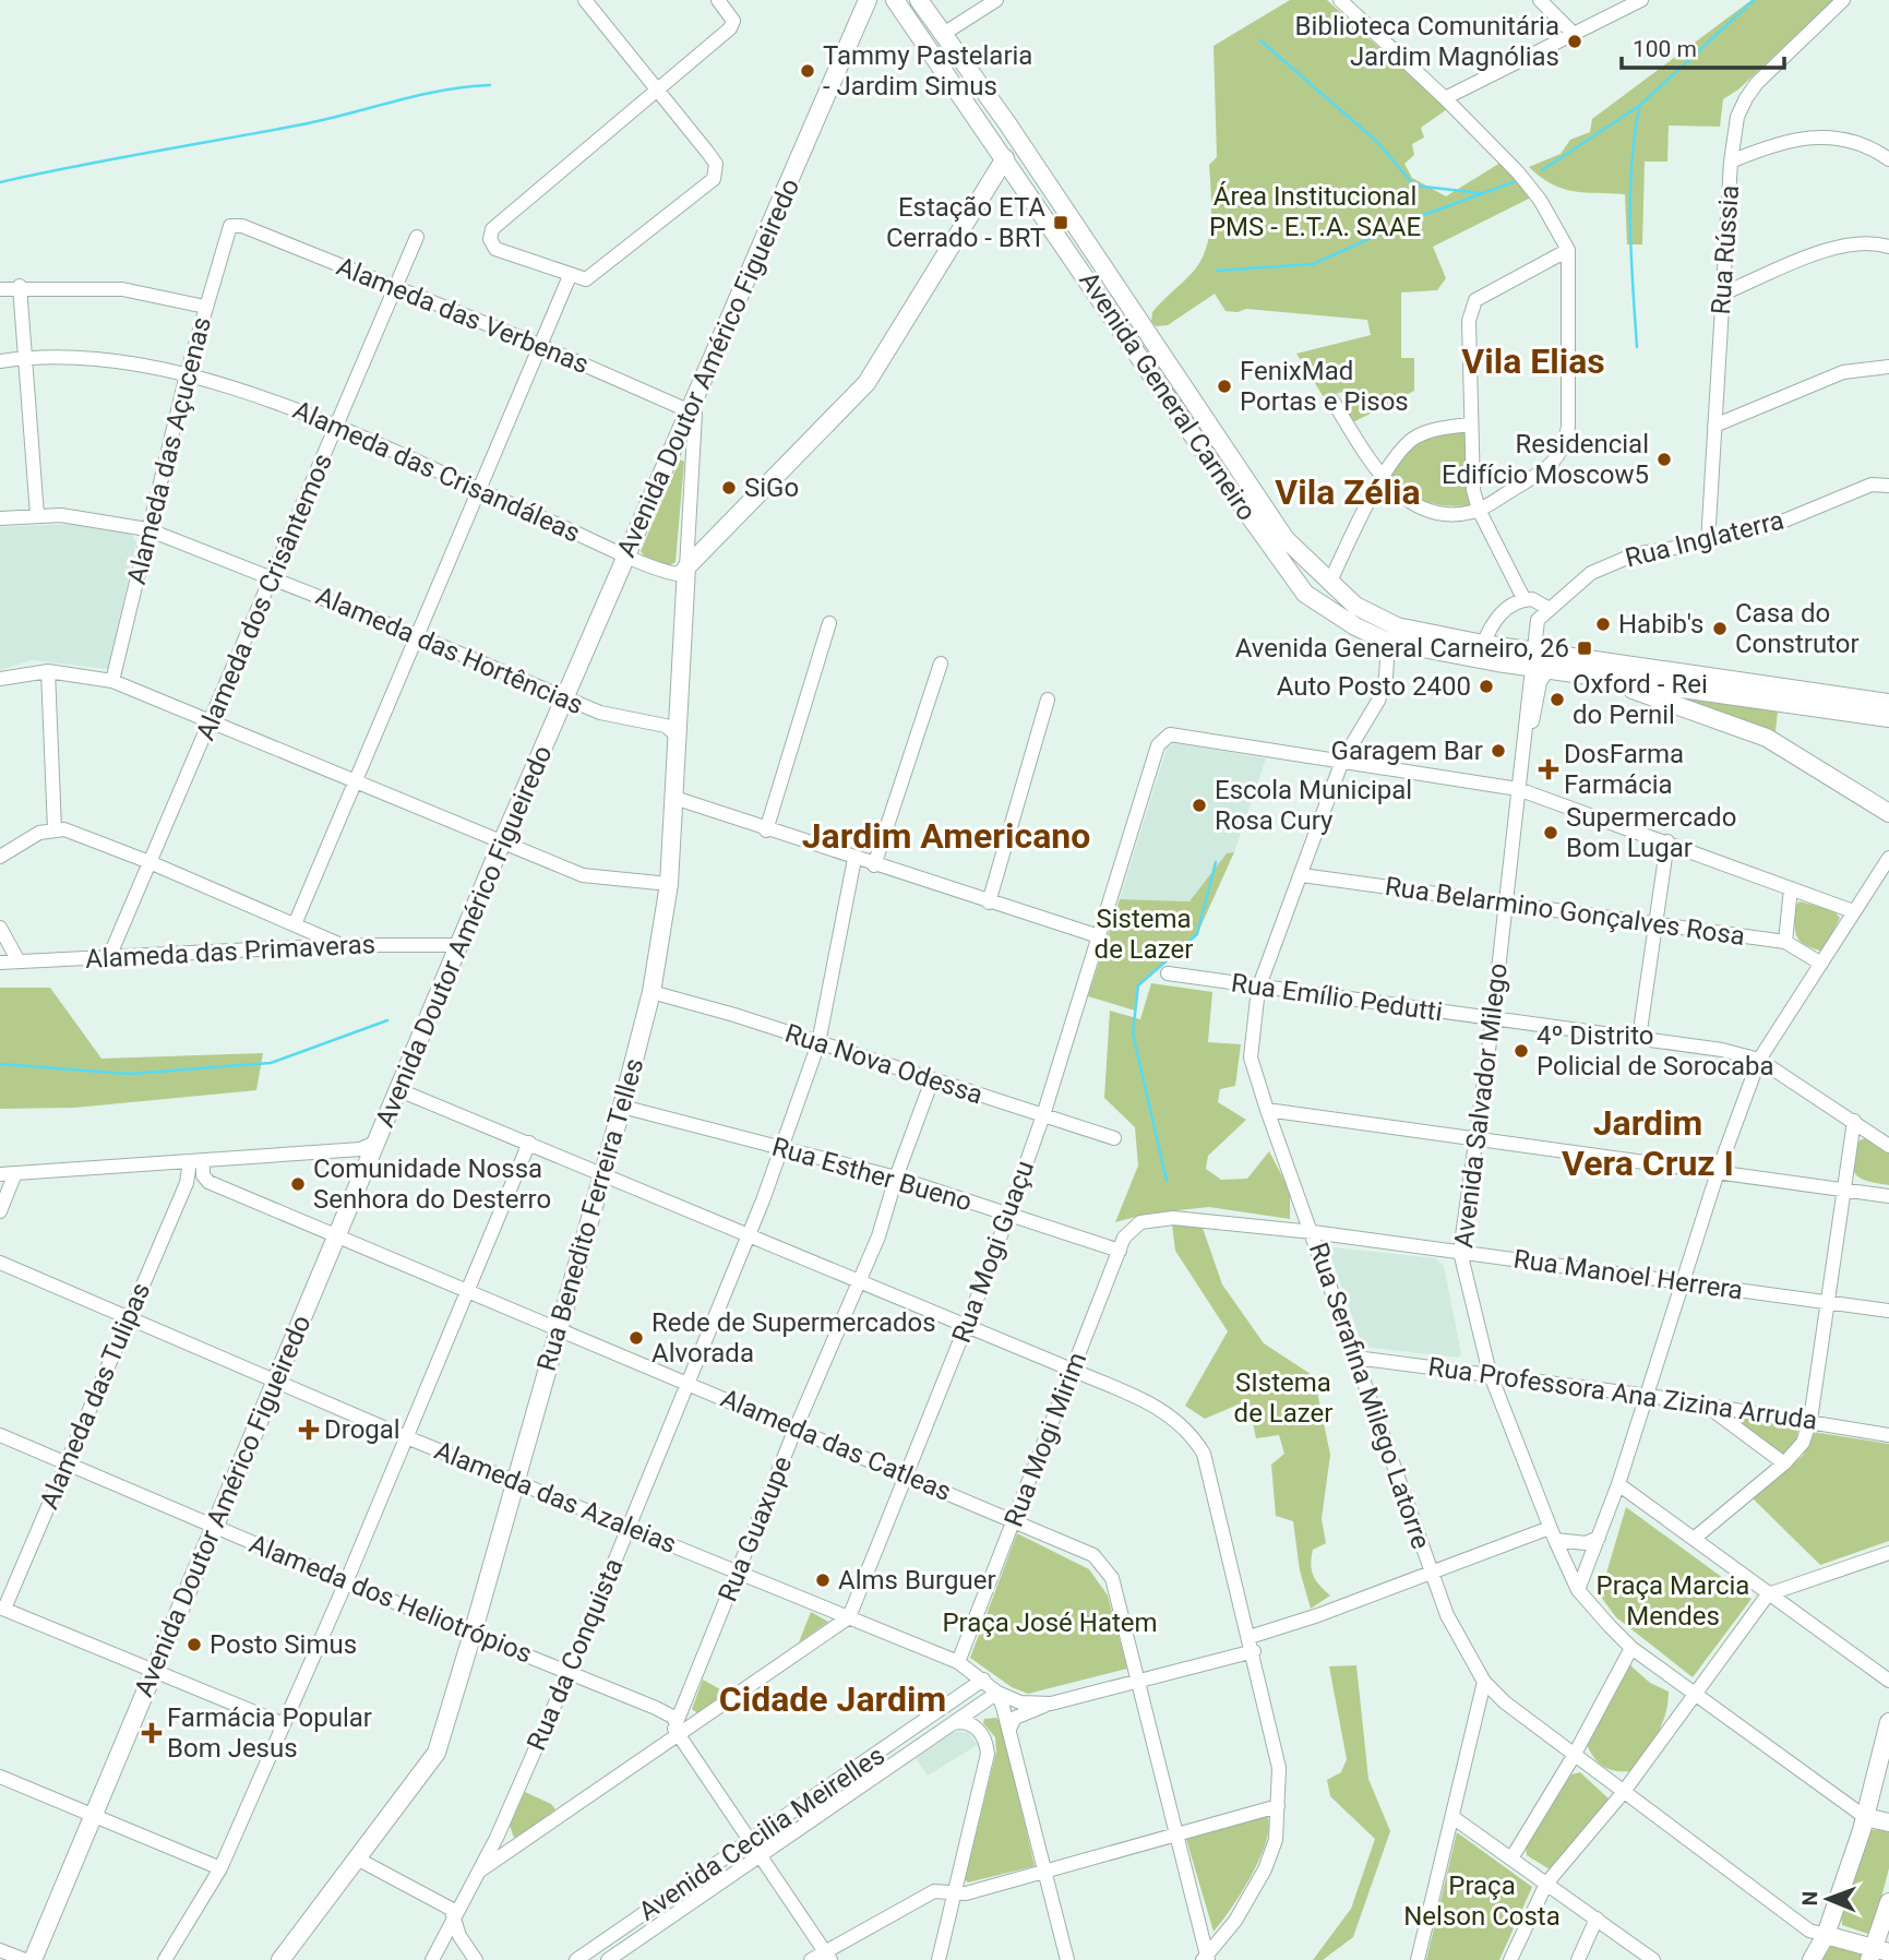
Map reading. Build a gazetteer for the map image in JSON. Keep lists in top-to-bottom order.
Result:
{
  "streets": {
    "main road": [
      "Avenida Doutor Américo Figueiredo",
      "Avenida General Carneiro",
      "Avenida Salvador Milego",
      "Rua Benedito Ferreira Telles",
      "Rua Serafina Milego Latorre"
    ],
    "street": [
      "Rua Rússia",
      "Alameda das Verbenas",
      "Alameda das Açucenas",
      "Alameda das Crisandáleas",
      "Rua Inglaterra",
      "Alameda dos Crisântemos",
      "Alameda das Hortências",
      "Rua Belarmino Gonçalves Rosa",
      "Alameda das Primaveras",
      "Rua Emílio Pedutti",
      "Rua Nova Odessa",
      "Rua Esther Bueno",
      "Rua Mogi Guaçu",
      "Rua Manoel Herrera",
      "Rua Professora Ana Zizina Arruda",
      "Alameda das Tulipas",
      "Rua Mogi Mirim",
      "Alameda das Catleas",
      "Alameda das Azaleias",
      "Rua Guaxupe",
      "Alameda dos Heliotrópios",
      "Rua da Conquista",
      "Avenida Cecilia Meirelles"
    ]
  },
  "crossings": [
    ["Rua Rússia", "Rua Inglaterra"],
    ["Alameda das Verbenas", "Avenida Doutor Américo Figueiredo"],
    ["Alameda das Verbenas", "Alameda das Açucenas"],
    ["Alameda das Verbenas", "Alameda dos Crisântemos"],
    ["Alameda das Verbenas", "Rua Benedito Ferreira Telles"],
    ["Avenida Doutor Américo Figueiredo", "Alameda das Crisandáleas"],
    ["Avenida Doutor Américo Figueiredo", "Alameda das Hortências"],
    ["Avenida Doutor Américo Figueiredo", "Alameda das Primaveras"],
    ["Avenida Doutor Américo Figueiredo", "Rua Benedito Ferreira Telles"],
    ["Avenida Doutor Américo Figueiredo", "Alameda das Catleas"],
    ["Avenida Doutor Américo Figueiredo", "Alameda das Azaleias"],
    ["Avenida Doutor Américo Figueiredo", "Alameda dos Heliotrópios"],
    ["Avenida General Carneiro", "Rua Inglaterra"],
    ["Avenida General Carneiro", "Avenida Salvador Milego"],
    ["Avenida General Carneiro", "Rua Serafina Milego Latorre"],
    ["Alameda das Açucenas", "Alameda das Crisandáleas"],
    ["Alameda das Açucenas", "Alameda das Hortências"],
    ["Alameda das Crisandáleas", "Alameda dos Crisântemos"],
    ["Alameda das Crisandáleas", "Rua Benedito Ferreira Telles"],
    ["Rua Inglaterra", "Avenida Salvador Milego"],
    ["Alameda dos Crisântemos", "Alameda das Hortências"],
    ["Alameda dos Crisântemos", "Alameda das Primaveras"],
    ["Alameda das Hortências", "Rua Benedito Ferreira Telles"],
    ["Rua Belarmino Gonçalves Rosa", "Avenida Salvador Milego"],
    ["Rua Belarmino Gonçalves Rosa", "Rua Serafina Milego Latorre"],
    ["Rua Emílio Pedutti", "Avenida Salvador Milego"],
    ["Rua Emílio Pedutti", "Rua Serafina Milego Latorre"],
    ["Rua Nova Odessa", "Rua Benedito Ferreira Telles"],
    ["Rua Nova Odessa", "Rua Mogi Guaçu"],
    ["Rua Nova Odessa", "Rua Guaxupe"],
    ["Rua Nova Odessa", "Rua da Conquista"],
    ["Avenida Salvador Milego", "Rua Manoel Herrera"],
    ["Avenida Salvador Milego", "Rua Professora Ana Zizina Arruda"],
    ["Rua Esther Bueno", "Rua Benedito Ferreira Telles"],
    ["Rua Esther Bueno", "Rua Mogi Guaçu"],
    ["Rua Esther Bueno", "Rua Mogi Mirim"],
    ["Rua Esther Bueno", "Rua Guaxupe"],
    ["Rua Esther Bueno", "Rua da Conquista"],
    ["Rua Benedito Ferreira Telles", "Alameda das Catleas"],
    ["Rua Benedito Ferreira Telles", "Alameda das Azaleias"],
    ["Rua Benedito Ferreira Telles", "Alameda dos Heliotrópios"],
    ["Rua Mogi Guaçu", "Rua Serafina Milego Latorre"],
    ["Rua Mogi Guaçu", "Alameda das Catleas"],
    ["Rua Mogi Guaçu", "Alameda das Azaleias"],
    ["Rua Manoel Herrera", "Rua Serafina Milego Latorre"],
    ["Rua Manoel Herrera", "Rua Mogi Mirim"],
    ["Rua Professora Ana Zizina Arruda", "Rua Serafina Milego Latorre"],
    ["Alameda das Tulipas", "Alameda das Azaleias"],
    ["Alameda das Tulipas", "Alameda dos Heliotrópios"],
    ["Rua Mogi Mirim", "Alameda das Catleas"],
    ["Rua Mogi Mirim", "Alameda das Azaleias"],
    ["Alameda das Catleas", "Rua Guaxupe"],
    ["Alameda das Catleas", "Rua da Conquista"],
    ["Alameda das Azaleias", "Rua Guaxupe"],
    ["Alameda das Azaleias", "Rua da Conquista"],
    ["Alameda das Azaleias", "Avenida Cecilia Meirelles"],
    ["Rua Guaxupe", "Alameda dos Heliotrópios"],
    ["Alameda dos Heliotrópios", "Rua da Conquista"],
    ["Alameda dos Heliotrópios", "Avenida Cecilia Meirelles"]
  ],
  "districts": [
    "Vila Elias",
    "Vila Zélia",
    "Jardim Americano",
    "Jardim Vera Cruz I",
    "Cidade Jardim"
  ],
  "parks": [
    "Área Institucional PMS - E.T.A. SAAE",
    "Sistema de Lazer",
    "SIstema de Lazer",
    "Praça Marcia Mendes",
    "Praça José Hatem",
    "Praça Nelson Costa"
  ],
  "places": {
    "other": [
      "Biblioteca Comunitária Jardim Magnólias",
      "Tammy Pastelaria - Jardim Simus",
      "FenixMad Portas e Pisos",
      "Residencial Edifício Moscow5",
      "SiGo",
      "Habib's",
      "Casa do Construtor",
      "Auto Posto 2400",
      "Oxford - Rei do Pernil",
      "Garagem Bar",
      "Escola Municipal Rosa Cury",
      "Supermercado Bom Lugar",
      "4º Distrito Policial de Sorocaba",
      "Comunidade Nossa Senhora do Desterro",
      "Rede de Supermercados Alvorada",
      "Alms Burguer",
      "Posto Simus"
    ],
    "transit": ["Estação ETA Cerrado - BRT", "Avenida General Carneiro, 26"],
    "health": ["DosFarma Farmácia", "Drogal", "Farmácia Popular Bom Jesus"]
  },
  "scale_bar": "100 m",
  "north": "left"
}
